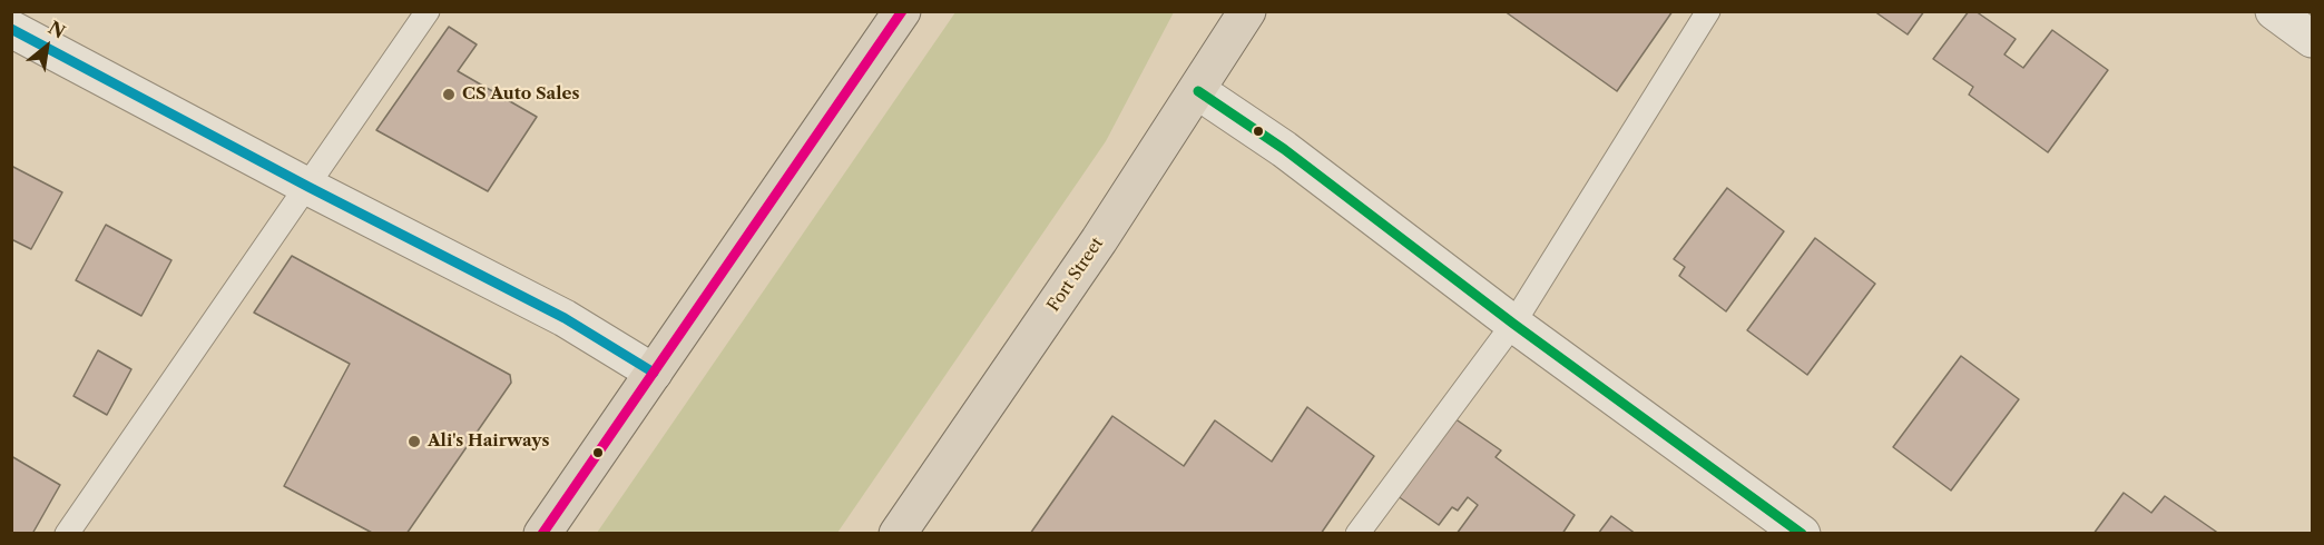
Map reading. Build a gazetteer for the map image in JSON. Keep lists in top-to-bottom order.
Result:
{
  "streets": {
    "main road": ["Fort Street"]
  },
  "places": ["CS Auto Sales", "Ali's Hairways"],
  "north": "top right"
}
